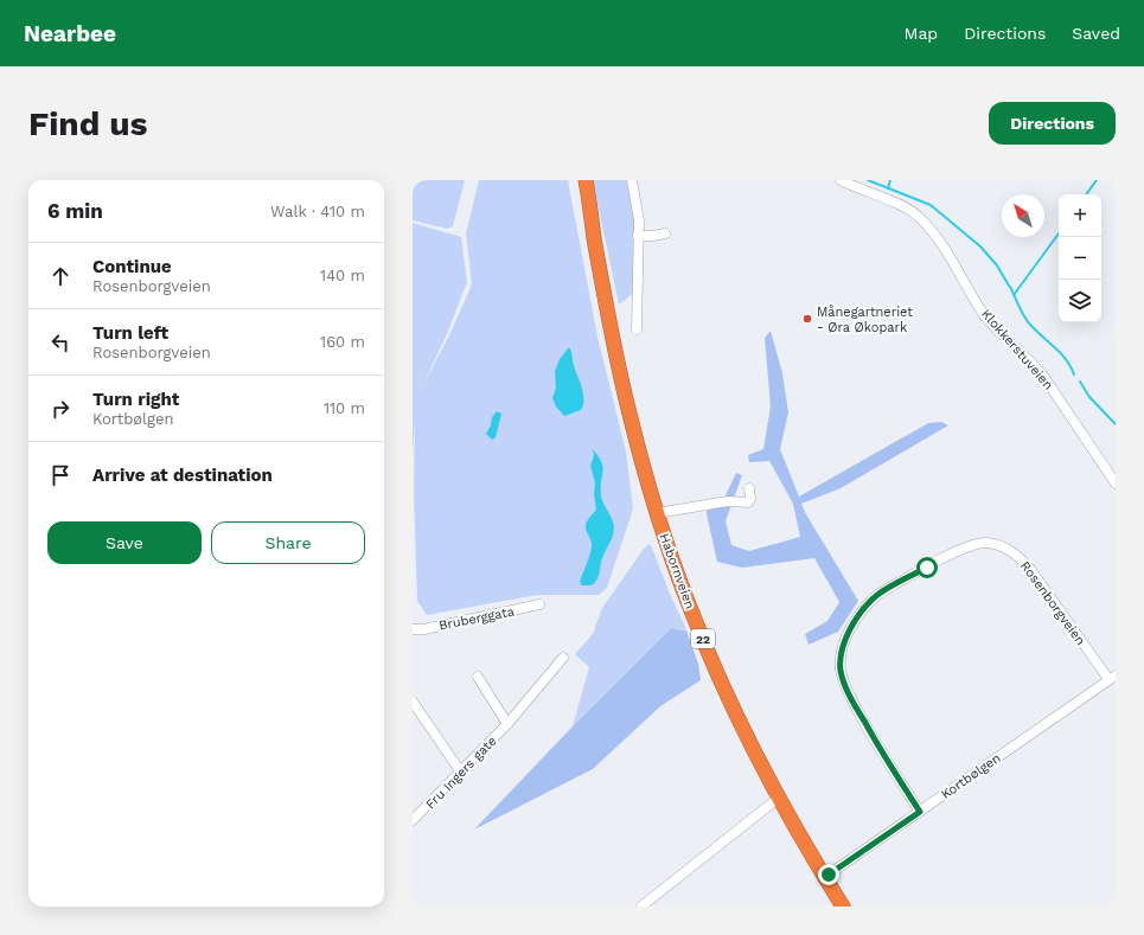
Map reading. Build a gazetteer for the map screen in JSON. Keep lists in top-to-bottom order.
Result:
{
  "streets": {
    "highway": ["Habornveien", "22"],
    "street": [
      "Klokkerstuveien",
      "Rosenborgveien",
      "Bruberggata",
      "Fru Ingers gate",
      "Kortbølgen"
    ]
  },
  "crossings": [
    ["Habornveien", "Kortbølgen"],
    ["Rosenborgveien", "Kortbølgen"]
  ],
  "places": ["Månegartneriet - Øra Økopark"],
  "north": "top left",
  "page": {
    "header": "Nearbee",
    "nav": ["Map", "Directions", "Saved"],
    "buttons": [
      "Directions",
      ["Save", "Share"]
    ],
    "title": "Find us",
    "heading": ["6 min", "Walk · 410 m"],
    "map_buttons": ["+", "−"],
    "list": [
      ["Continue", "Rosenborgveien", "140 m"],
      ["Turn left", "Rosenborgveien", "160 m"],
      ["Turn right", "Kortbølgen", "110 m"],
      "Arrive at destination"
    ]
  }
}
